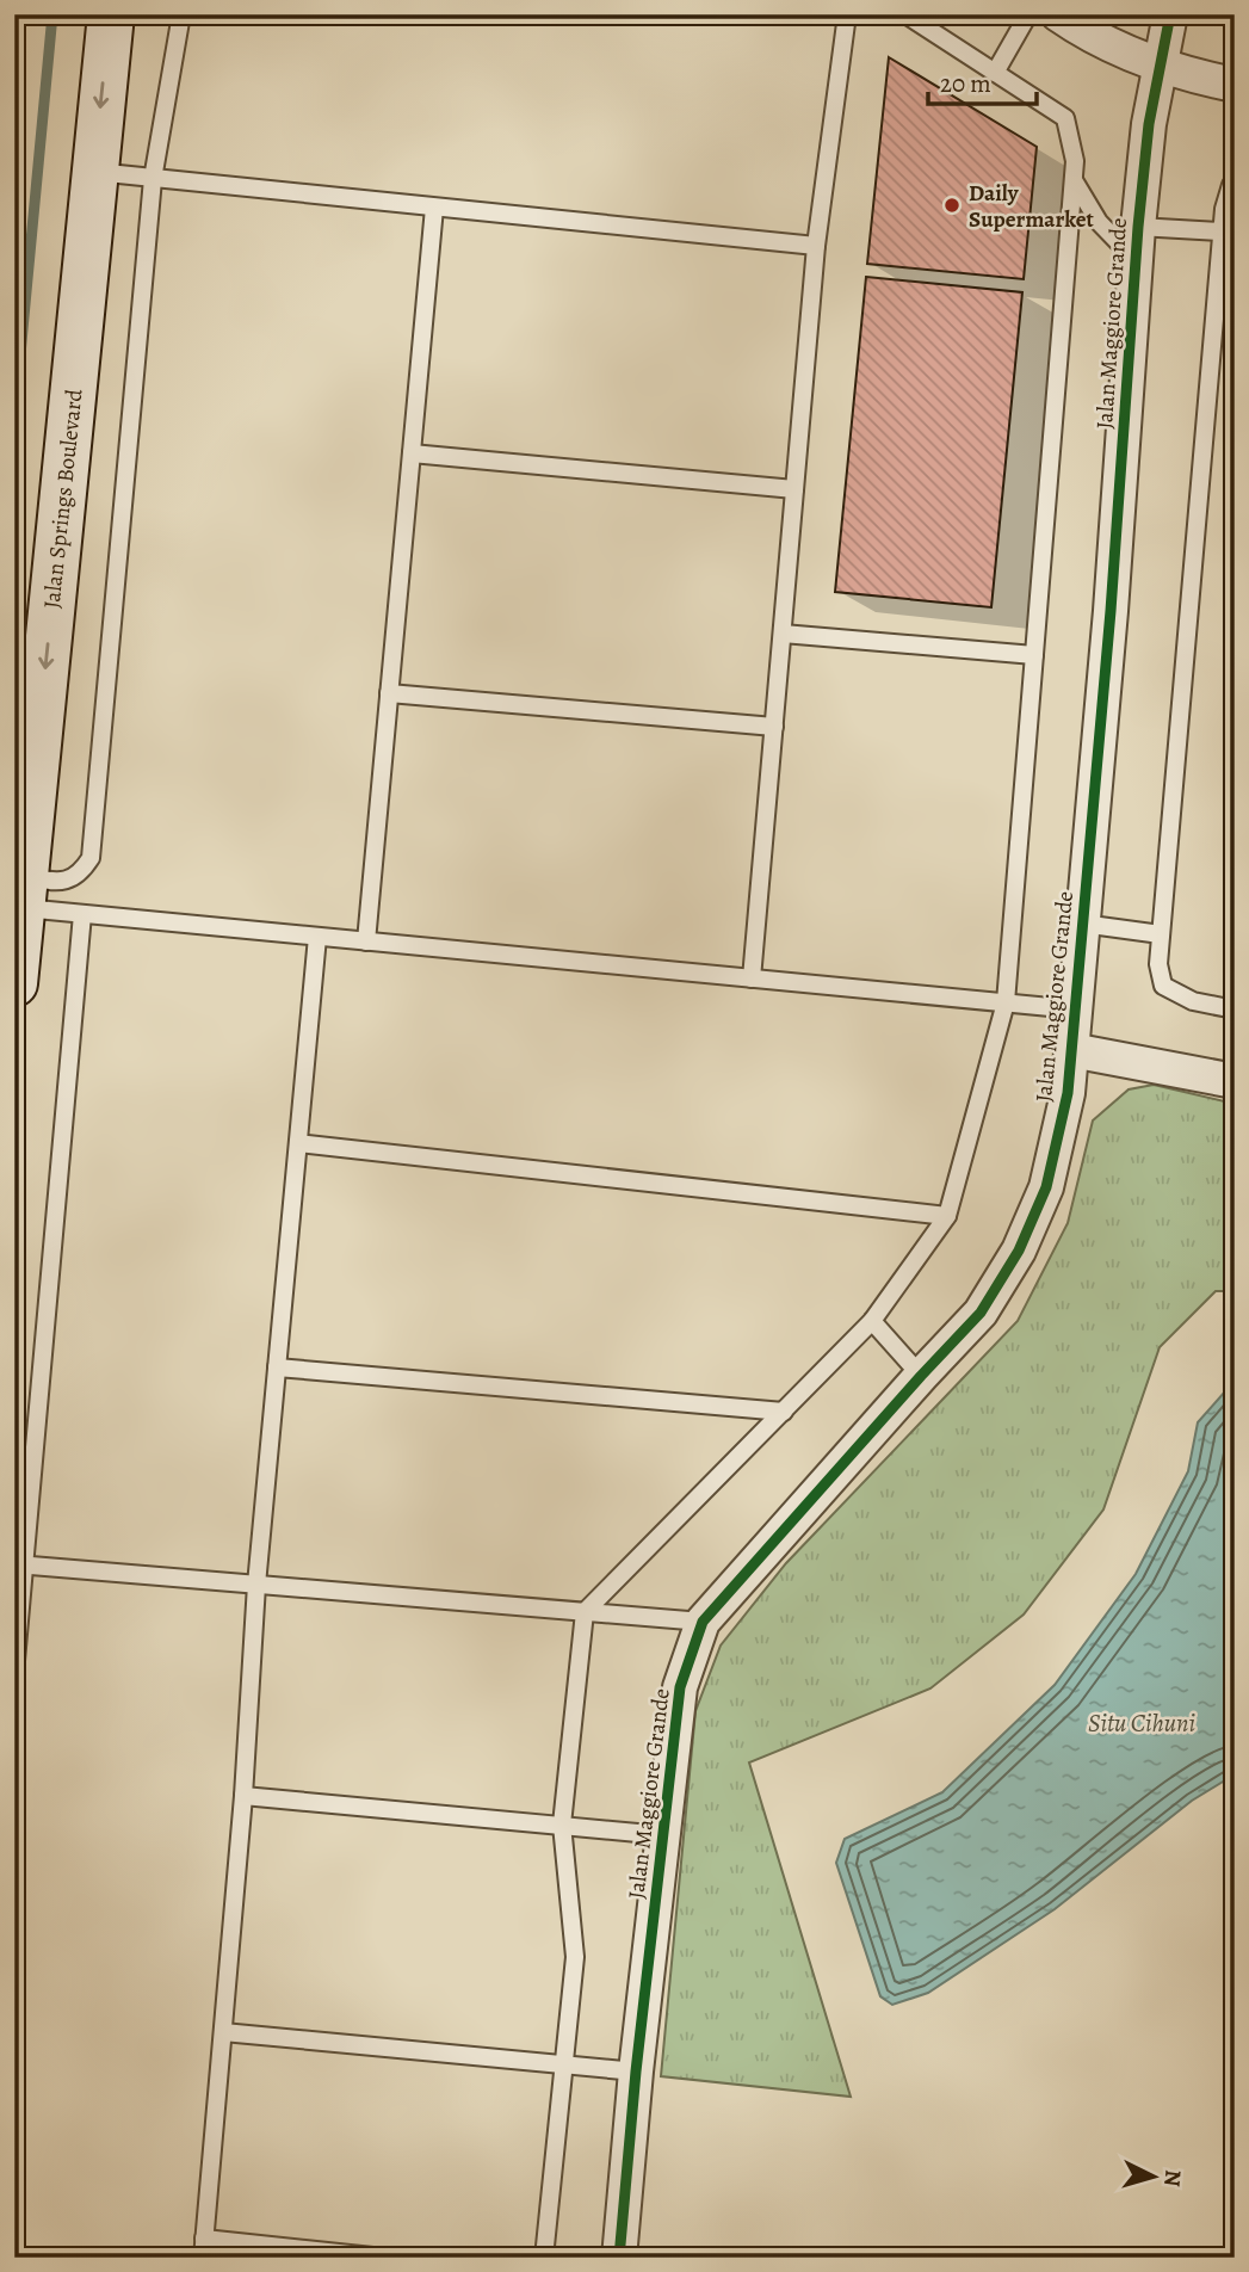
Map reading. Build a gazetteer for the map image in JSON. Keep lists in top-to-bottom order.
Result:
{
  "streets": {
    "main road": ["Jalan Springs Boulevard"],
    "street": ["Jalan Maggiore Grande"]
  },
  "one_way": ["Jalan Springs Boulevard"],
  "water": ["Situ Cihuni"],
  "places": ["Daily Supermarket"],
  "scale_bar": "20 m",
  "north": "right"
}
